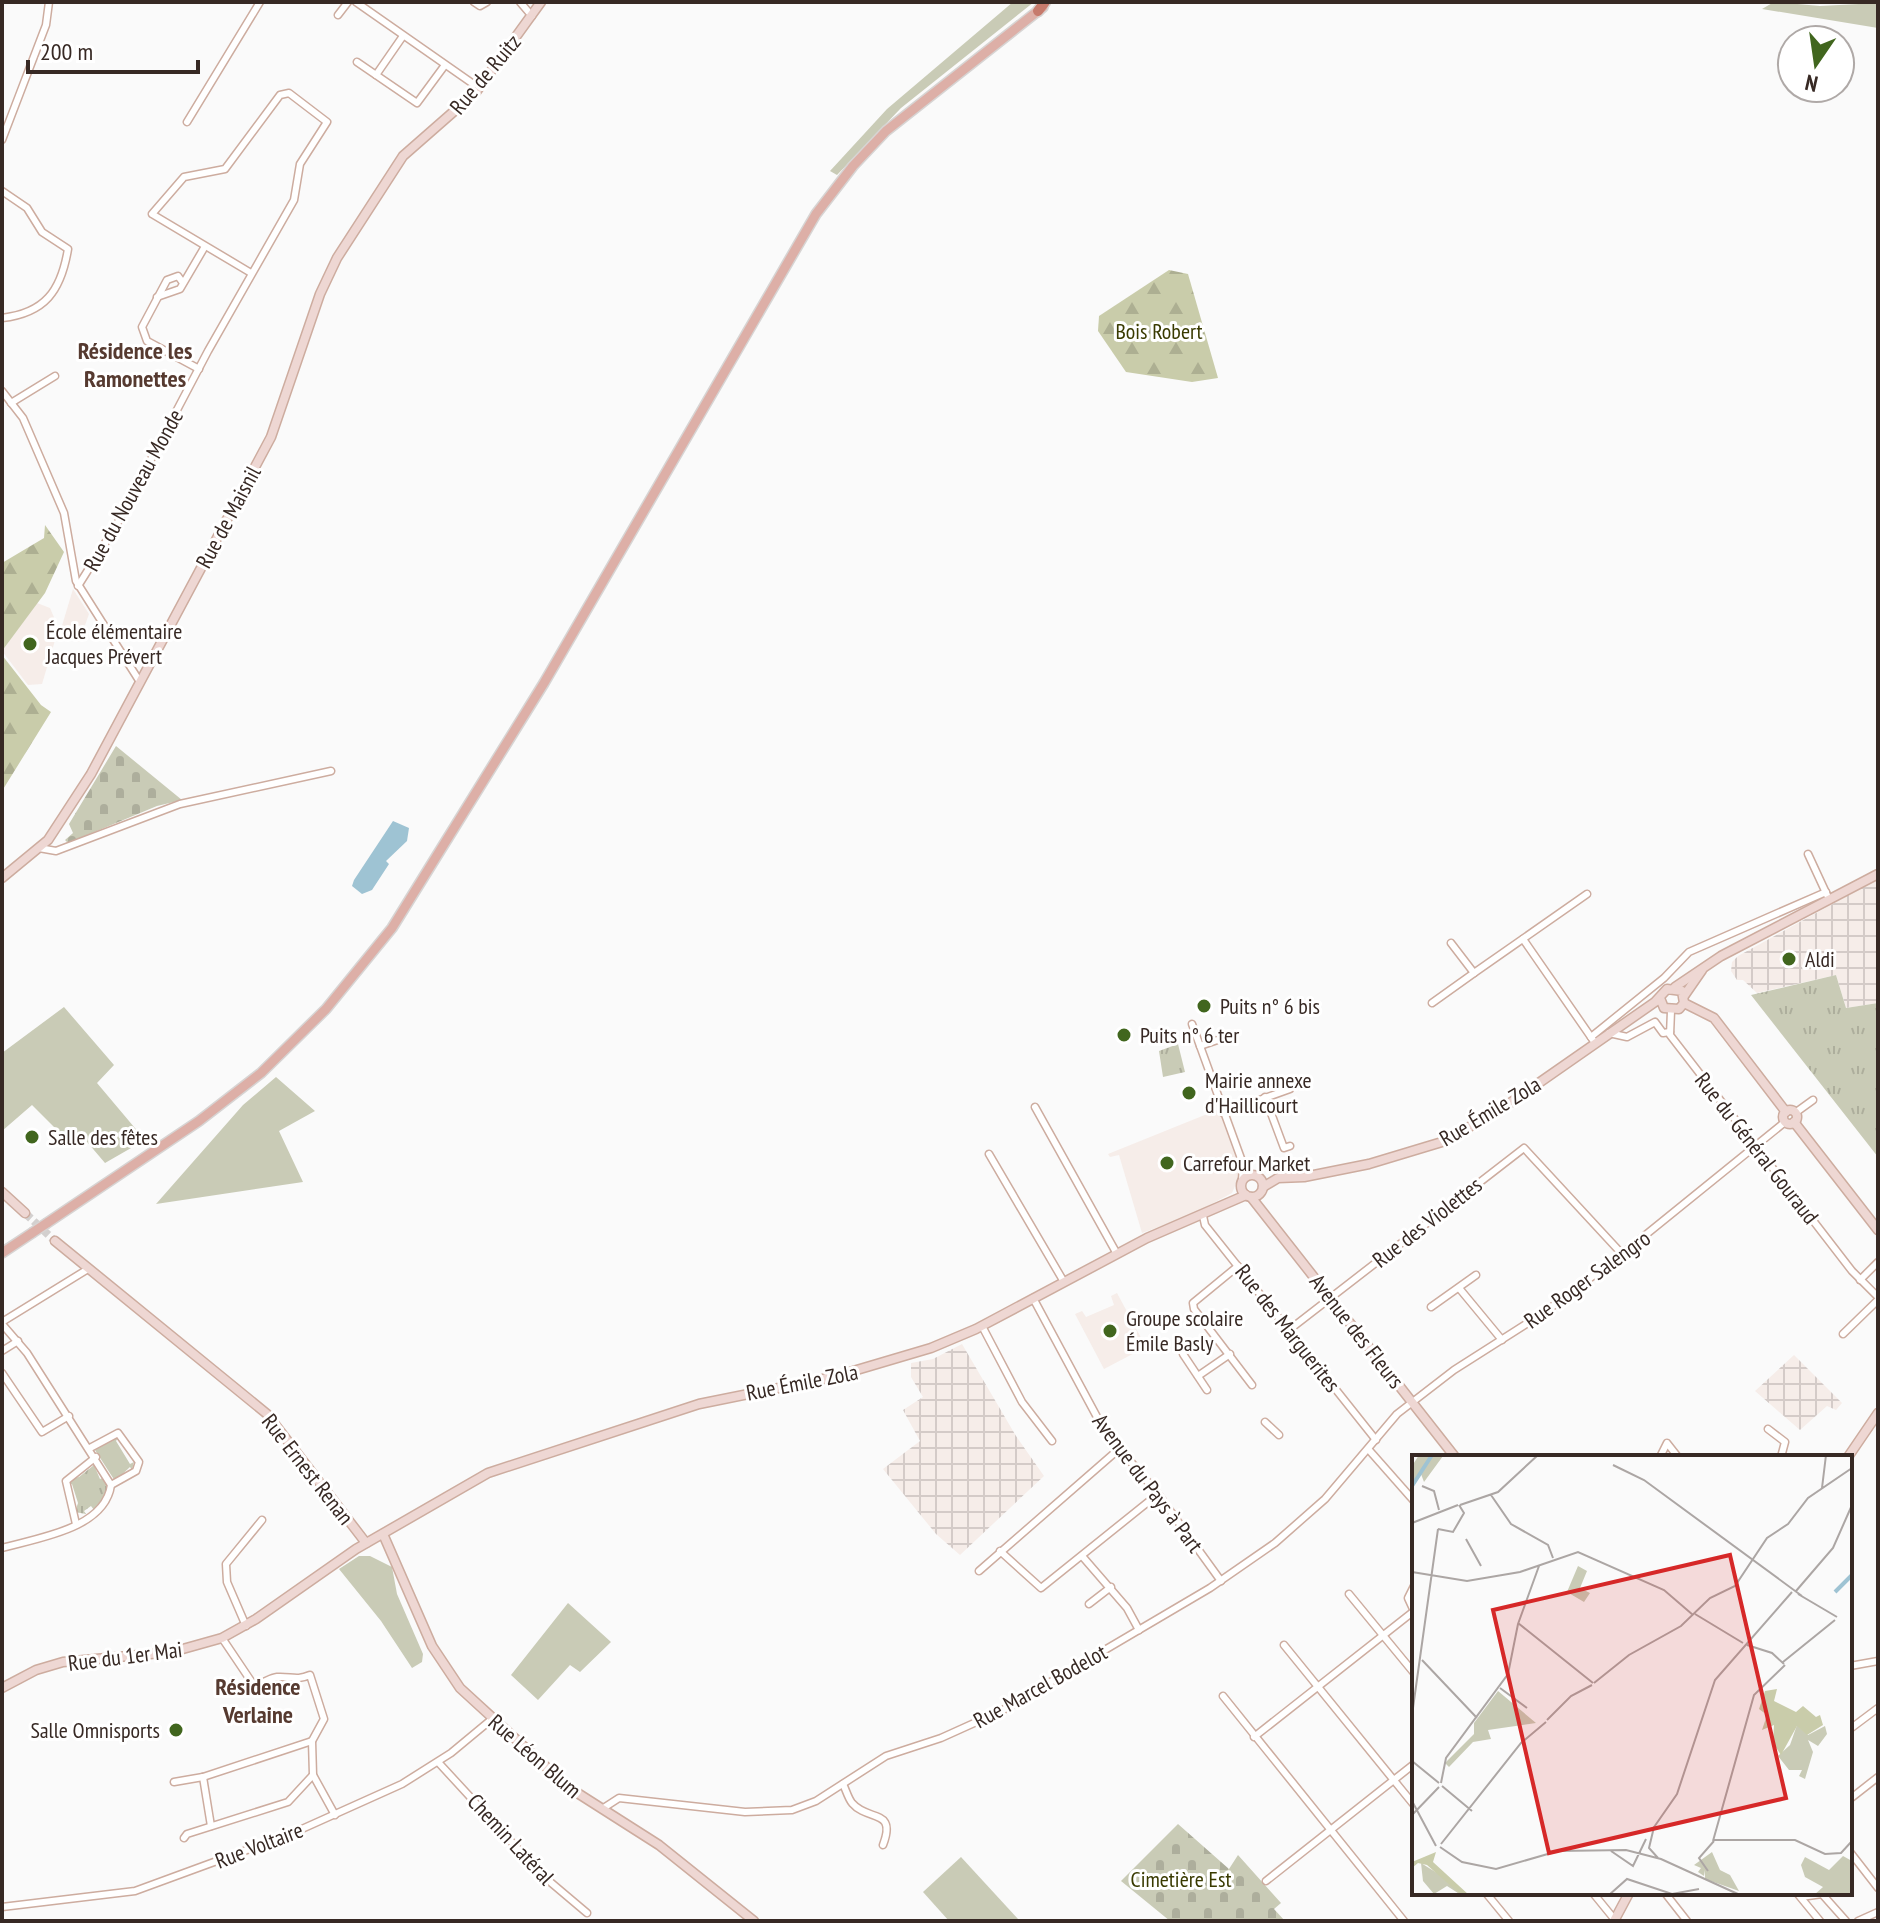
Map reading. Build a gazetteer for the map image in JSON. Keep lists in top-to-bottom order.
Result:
{
  "streets": {
    "street": [
      "Rue de Ruitz",
      "Rue du Nouveau Monde",
      "Rue de Maisnil",
      "Rue Émile Zola",
      "Rue du Général Gouraud",
      "Rue des Violettes",
      "Rue Roger Salengro",
      "Rue des Marguerites",
      "Avenue des Fleurs",
      "Rue Ernest Renan",
      "Avenue du Pays à Part",
      "Rue du 1er Mai",
      "Rue Marcel Bodelot",
      "Rue Léon Blum",
      "Chemin Latéral",
      "Rue Voltaire"
    ]
  },
  "crossings": [
    ["Rue de Ruitz", "Rue de Maisnil"],
    ["Rue Émile Zola", "Rue des Marguerites"],
    ["Rue Émile Zola", "Avenue des Fleurs"],
    ["Rue Émile Zola", "Rue Ernest Renan"],
    ["Rue Émile Zola", "Avenue du Pays à Part"],
    ["Rue Émile Zola", "Rue du 1er Mai"],
    ["Rue Émile Zola", "Rue Léon Blum"],
    ["Rue du Général Gouraud", "Rue Roger Salengro"],
    ["Rue des Violettes", "Rue Roger Salengro"],
    ["Rue des Violettes", "Rue des Marguerites"],
    ["Rue des Violettes", "Avenue des Fleurs"],
    ["Rue Roger Salengro", "Avenue des Fleurs"],
    ["Rue Roger Salengro", "Rue Marcel Bodelot"],
    ["Rue des Marguerites", "Rue Marcel Bodelot"],
    ["Avenue des Fleurs", "Rue Marcel Bodelot"],
    ["Rue Ernest Renan", "Rue du 1er Mai"],
    ["Avenue du Pays à Part", "Rue Marcel Bodelot"],
    ["Rue Marcel Bodelot", "Rue Léon Blum"],
    ["Rue Léon Blum", "Rue Voltaire"],
    ["Chemin Latéral", "Rue Voltaire"]
  ],
  "districts": ["Résidence les Ramonettes", "Résidence Verlaine"],
  "parks": ["Bois Robert", "Cimetière Est"],
  "places": [
    "École élémentaire Jacques Prévert",
    "Aldi",
    "Puits n° 6 bis",
    "Puits n° 6 ter",
    "Mairie annexe d'Haillicourt",
    "Salle des fêtes",
    "Carrefour Market",
    "Groupe scolaire Émile Basly",
    "Salle Omnisports"
  ],
  "scale_bar": "200 m",
  "north": "bottom"
}
